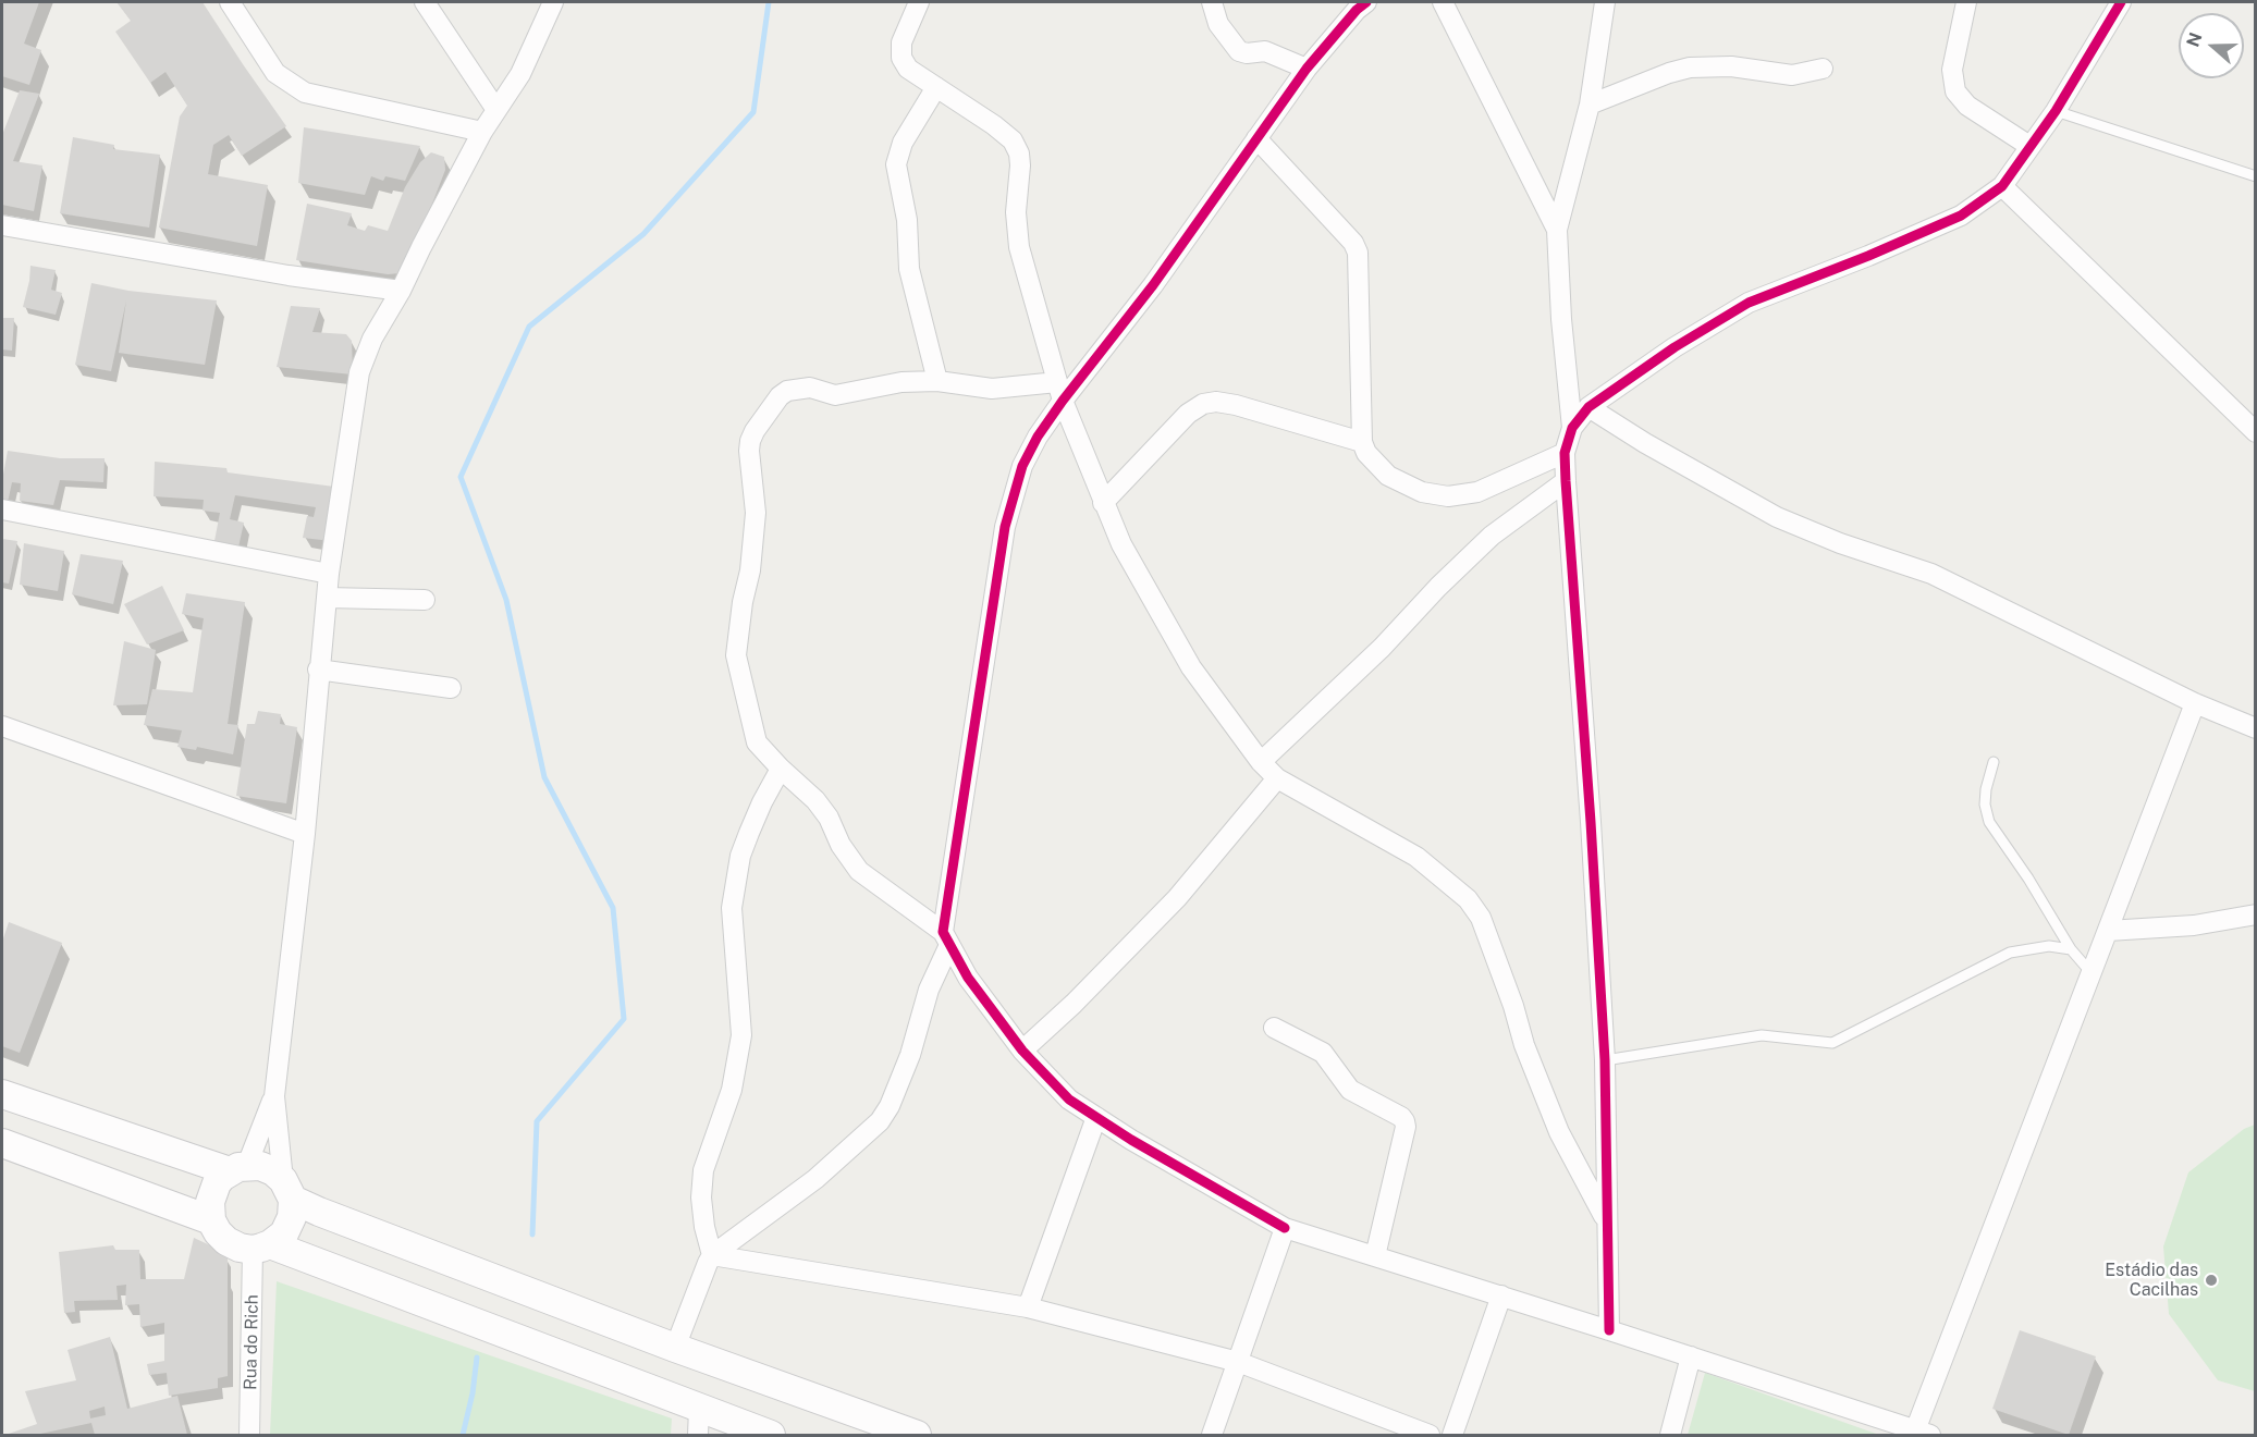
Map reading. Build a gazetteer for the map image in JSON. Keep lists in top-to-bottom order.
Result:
{
  "streets": {
    "street": ["Rua do Rich"]
  },
  "places": ["Estádio das Cacilhas"],
  "north": "left"
}
